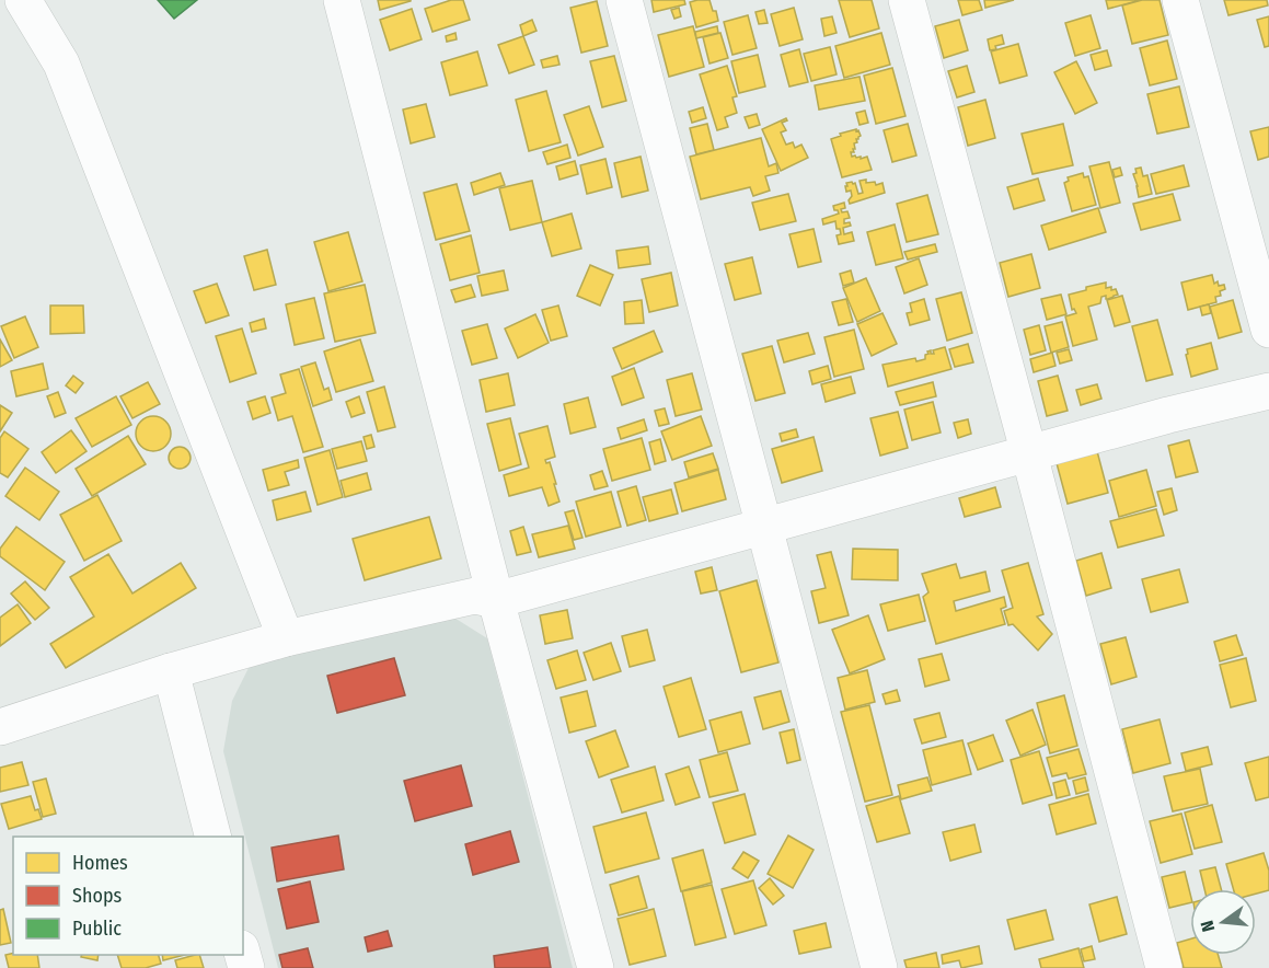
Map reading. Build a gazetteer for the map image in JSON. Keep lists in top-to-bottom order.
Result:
{
  "legend": ["Homes", "Shops", "Public"],
  "north": "left"
}
